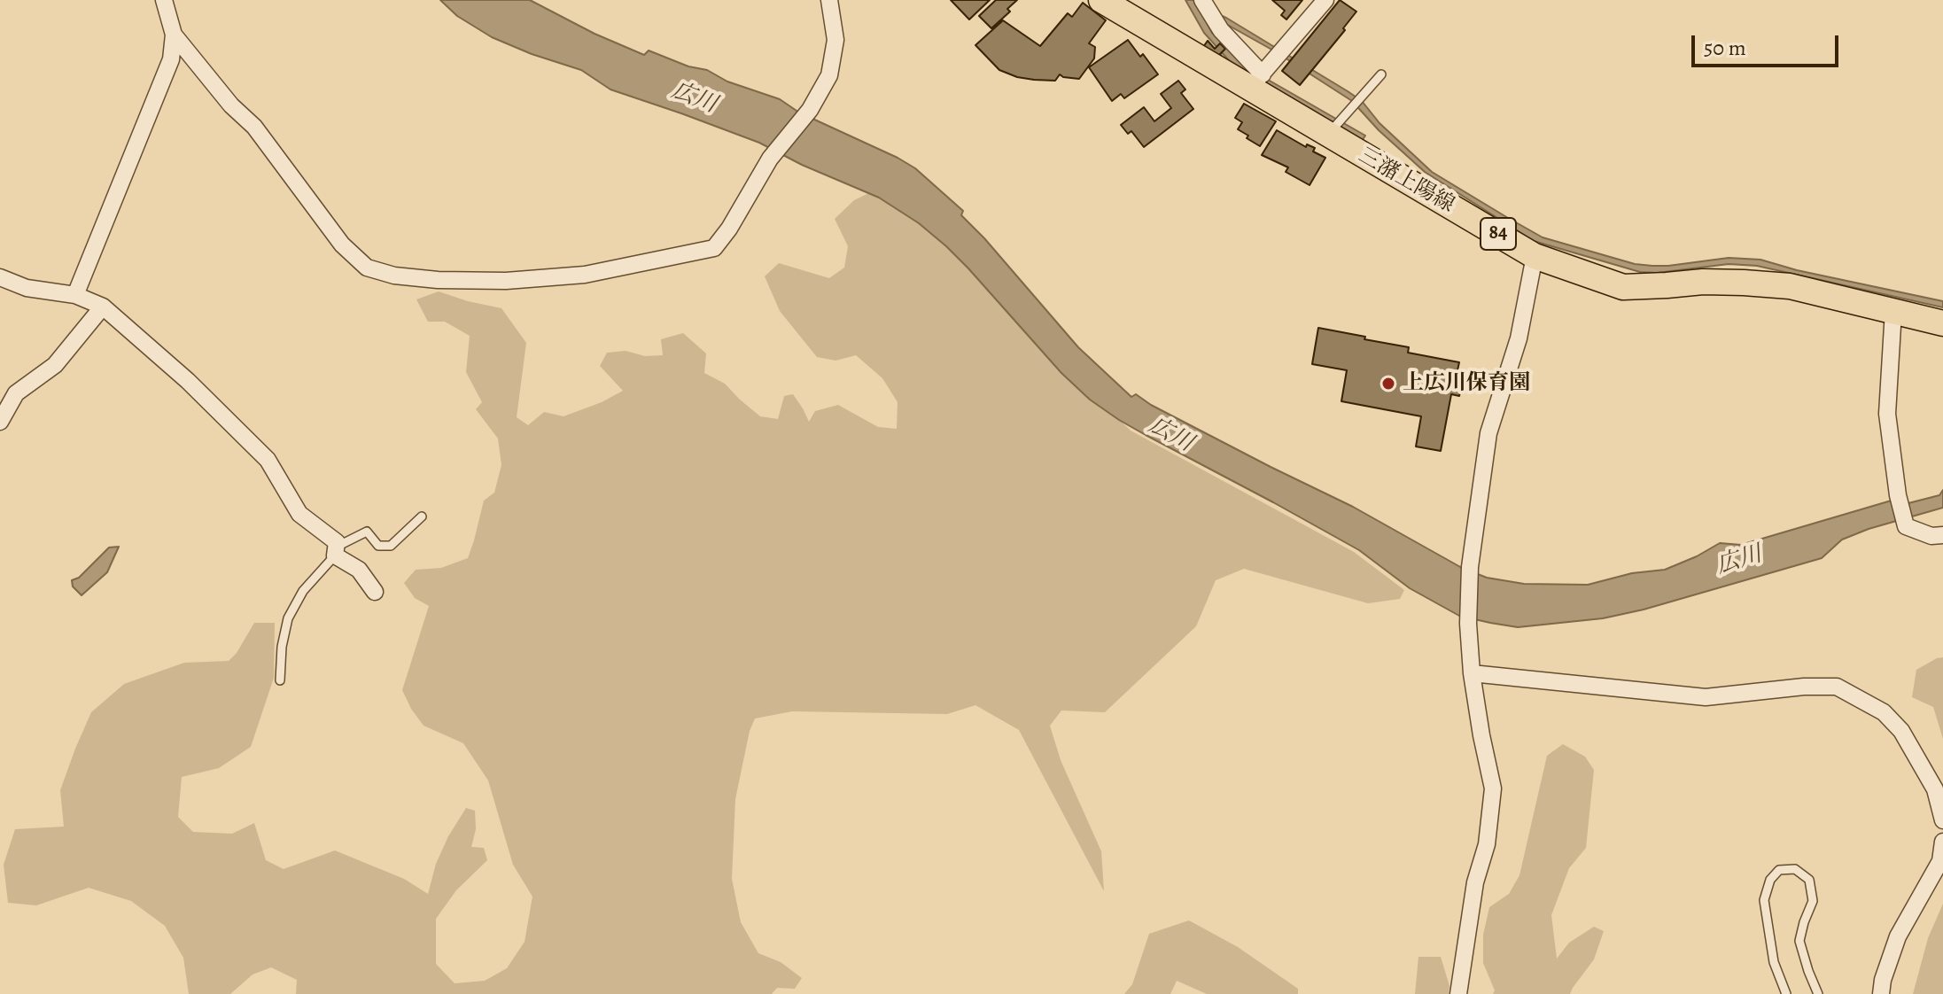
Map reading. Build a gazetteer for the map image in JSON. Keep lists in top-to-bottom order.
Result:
{
  "streets": {
    "main road": ["三潴上陽線", "84"]
  },
  "water": ["広川"],
  "places": ["上広川保育園"],
  "scale_bar": "50 m"
}
